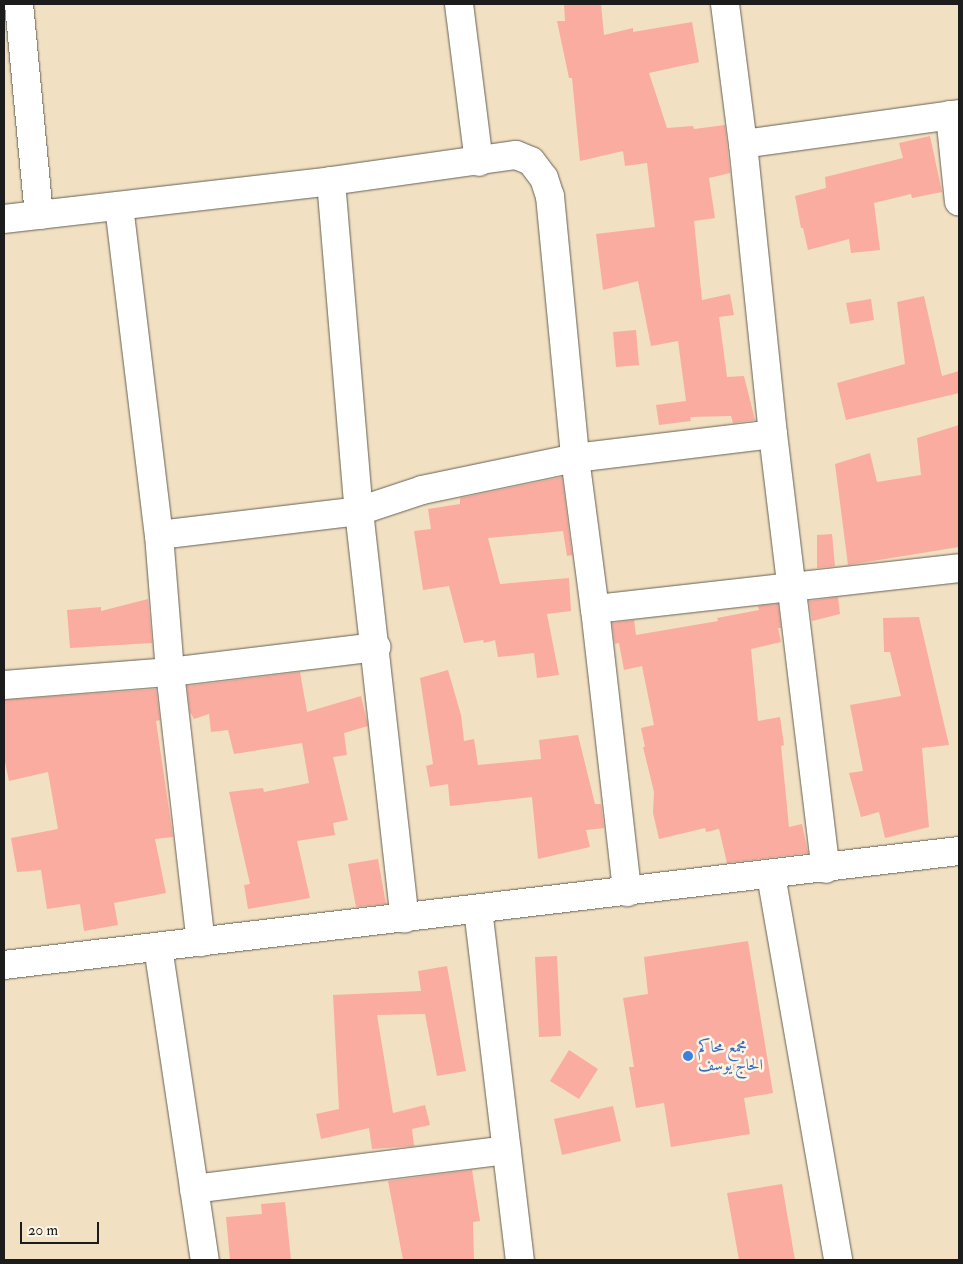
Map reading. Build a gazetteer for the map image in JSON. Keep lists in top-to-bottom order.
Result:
{
  "places": ["مجمع محاكم الحاج يوسف"],
  "scale_bar": "20 m"
}
